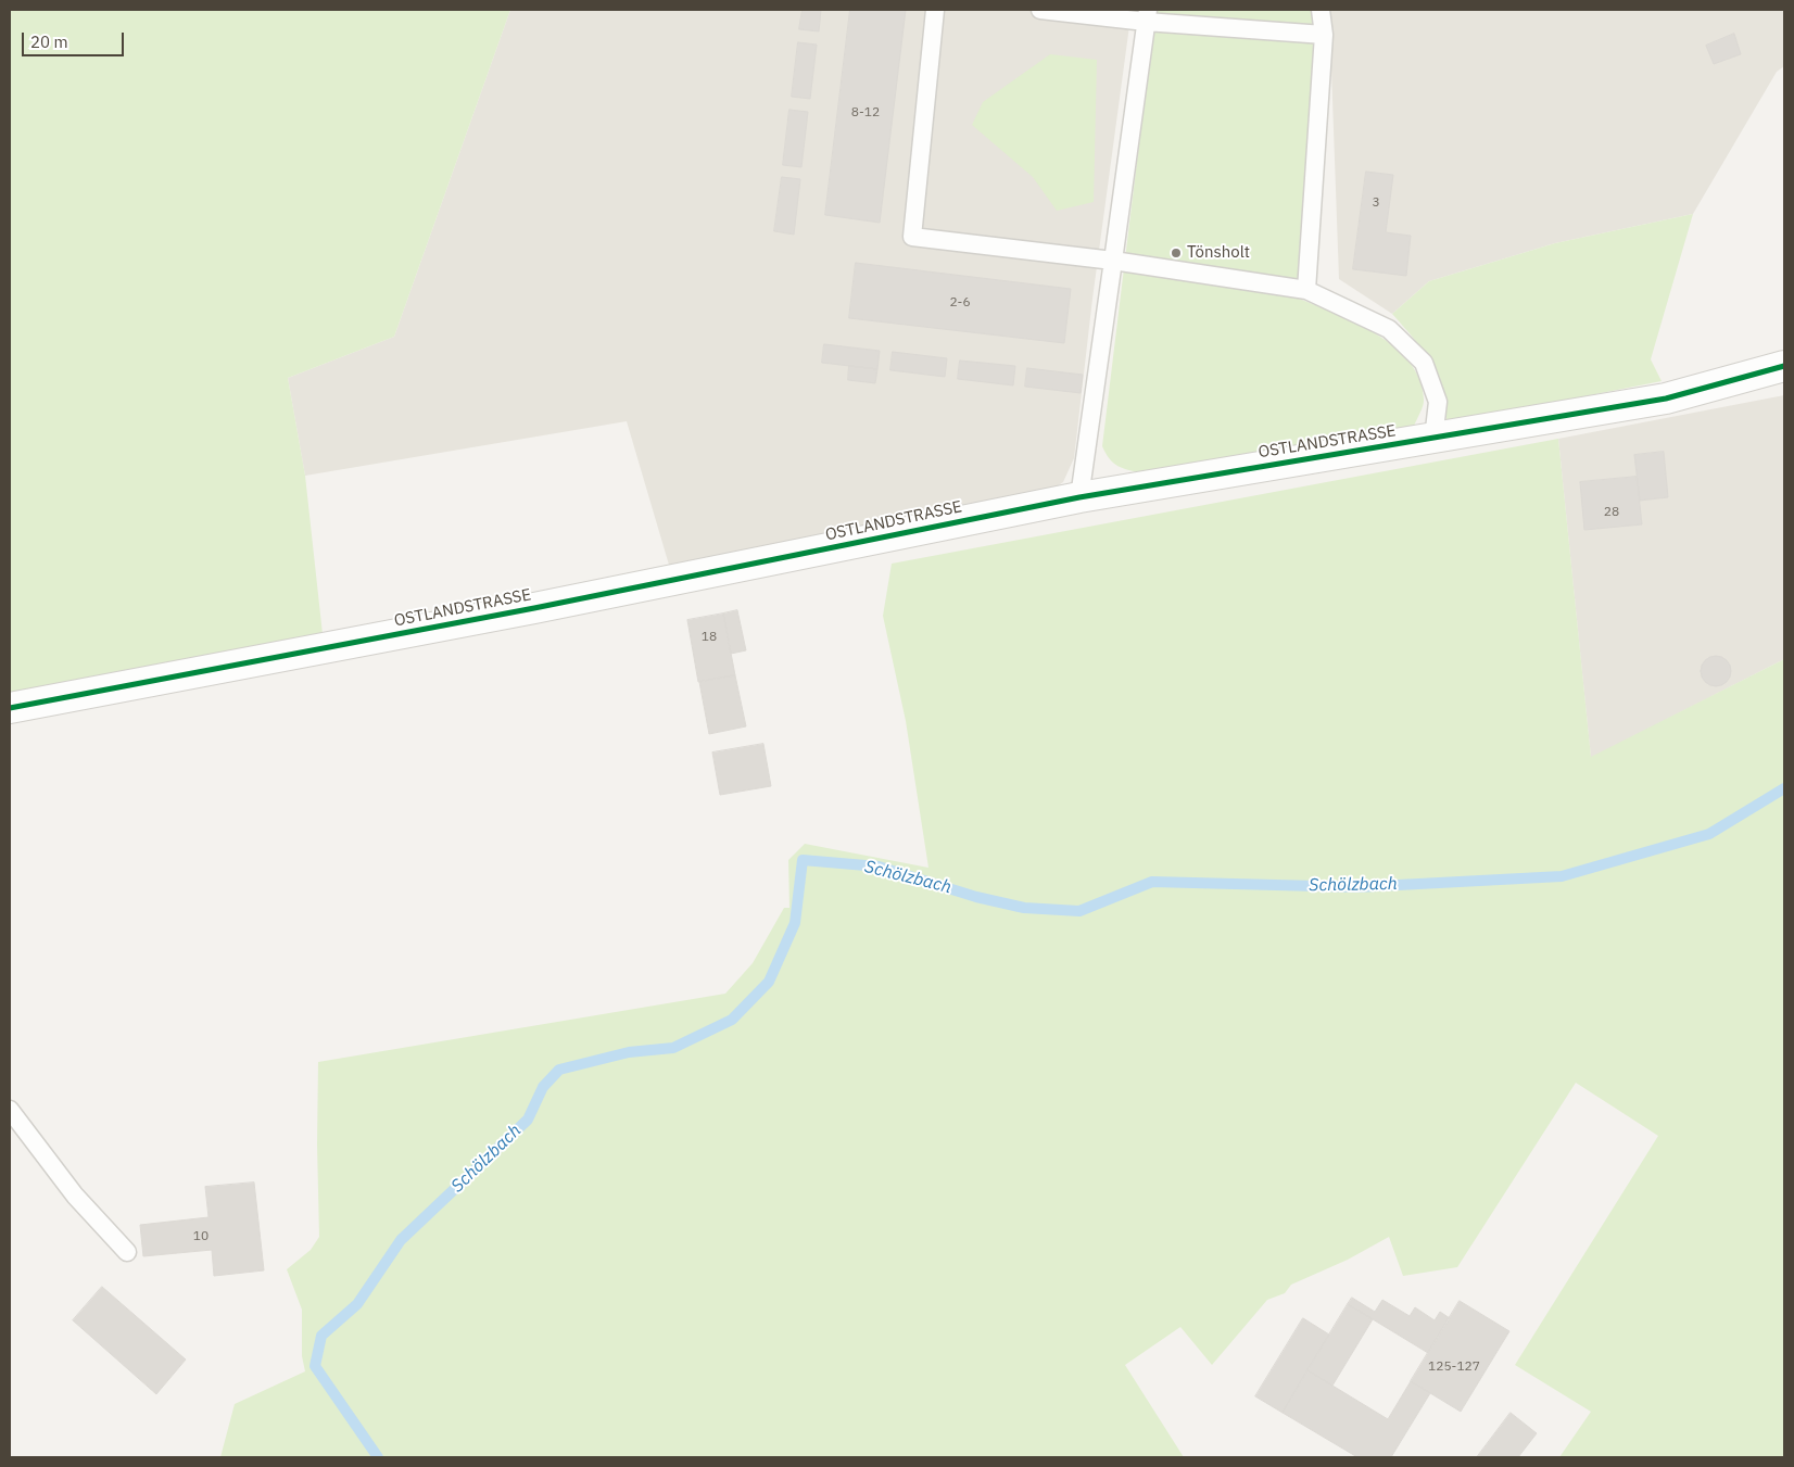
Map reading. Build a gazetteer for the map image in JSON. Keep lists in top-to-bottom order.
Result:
{
  "streets": {
    "street": ["OSTLANDSTRASSE"]
  },
  "water": ["Schölzbach"],
  "places": ["Tönsholt"],
  "house_numbers": [
    "8-12",
    "3",
    "2-6",
    "28",
    "18",
    "10",
    "125-127"
  ],
  "scale_bar": "20 m"
}
